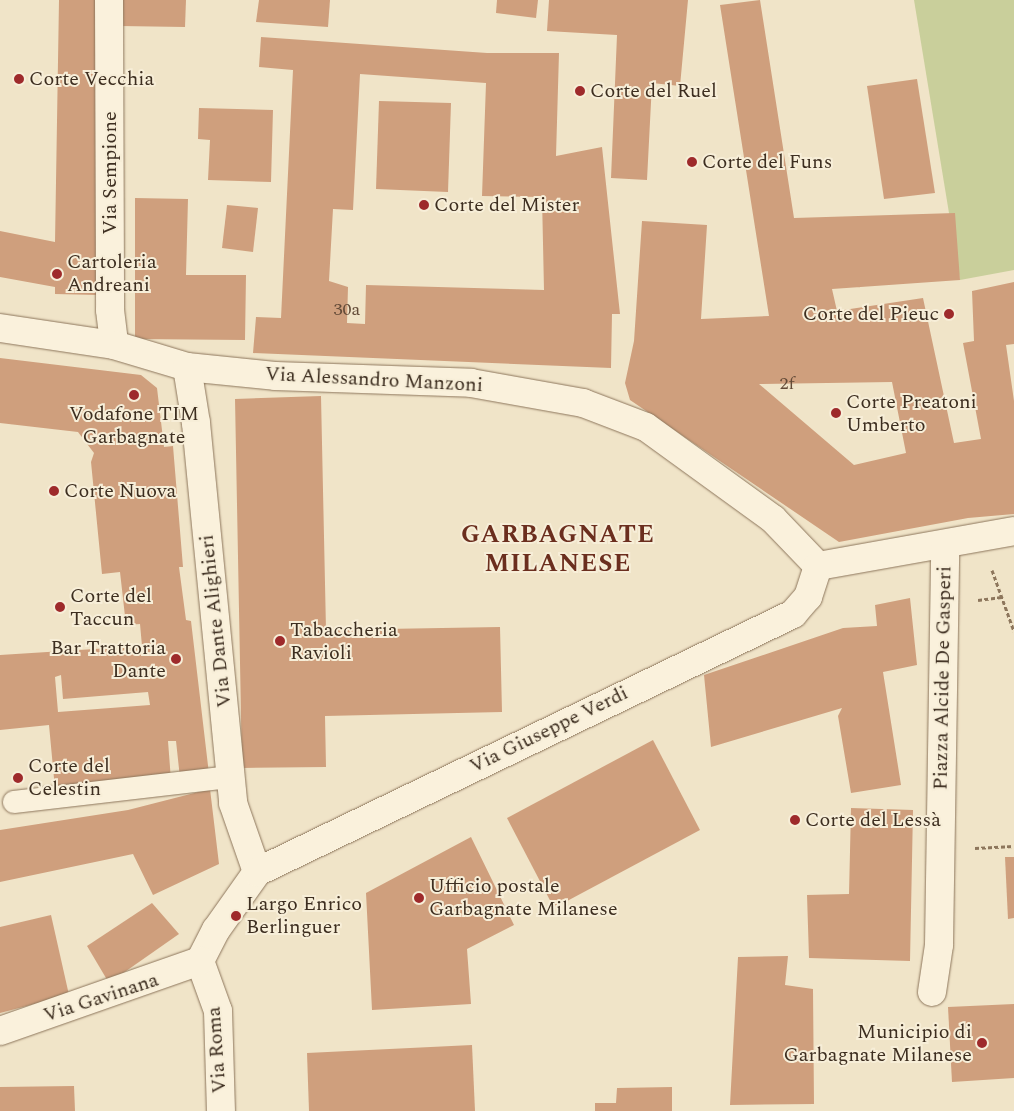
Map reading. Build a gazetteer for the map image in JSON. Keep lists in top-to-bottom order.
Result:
{
  "streets": {
    "street": [
      "Via Sempione",
      "Via Alessandro Manzoni",
      "Via Dante Alighieri",
      "Piazza Alcide De Gasperi",
      "Via Giuseppe Verdi",
      "Via Gavinana",
      "Via Roma"
    ]
  },
  "crossings": [
    ["Via Sempione", "Via Alessandro Manzoni"],
    ["Via Alessandro Manzoni", "Via Dante Alighieri"],
    ["Via Alessandro Manzoni", "Via Giuseppe Verdi"],
    ["Via Dante Alighieri", "Via Giuseppe Verdi"],
    ["Via Gavinana", "Via Roma"]
  ],
  "districts": ["GARBAGNATE MILANESE"],
  "places": [
    "Corte Vecchia",
    "Corte del Ruel",
    "Corte del Funs",
    "Corte del Mister",
    "Cartoleria Andreani",
    "Corte del Pieuc",
    "Vodafone TIM Garbagnate",
    "Corte Preatoni Umberto",
    "Corte Nuova",
    "Corte del Taccun",
    "Tabaccheria Ravioli",
    "Bar Trattoria Dante",
    "Corte del Celestin",
    "Corte del Lessà",
    "Ufficio postale Garbagnate Milanese",
    "Largo Enrico Berlinguer",
    "Municipio di Garbagnate Milanese"
  ],
  "house_numbers": ["30a", "2f"]
}
